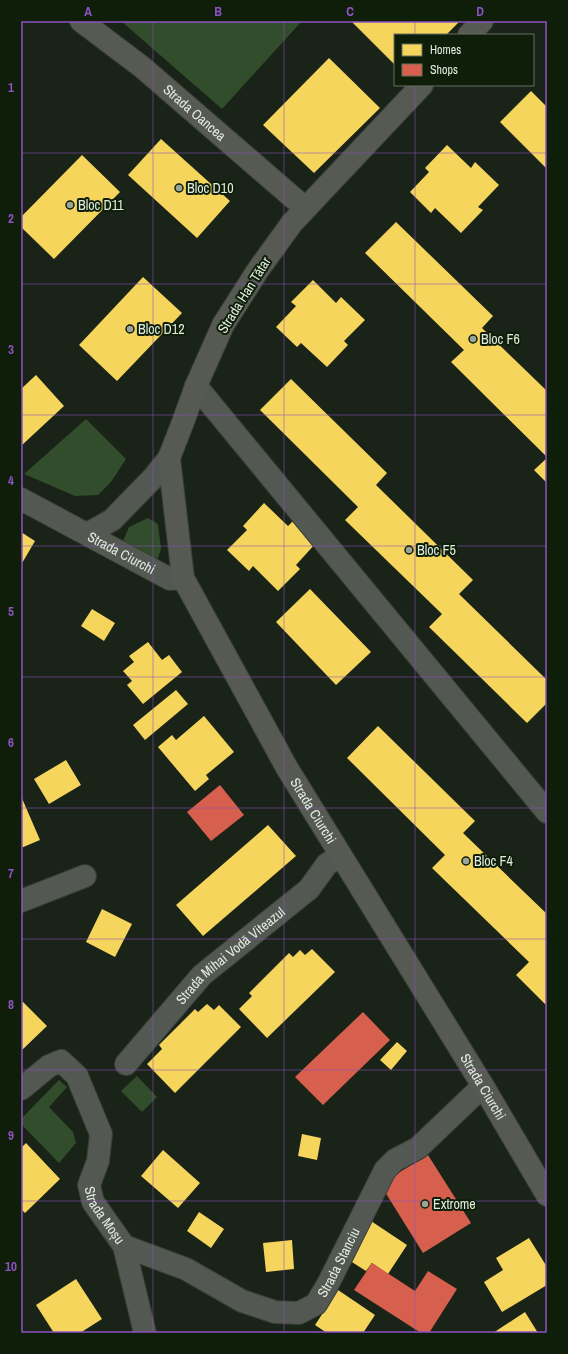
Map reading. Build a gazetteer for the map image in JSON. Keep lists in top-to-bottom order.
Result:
{
  "streets": {
    "street": [
      "Strada Oancea",
      "Strada Han Tătar",
      "Strada Ciurchi",
      "Strada Mihai Vodă Viteazul",
      "Strada Moșu",
      "Strada Stanciu"
    ]
  },
  "crossings": [
    ["Strada Oancea", "Strada Han Tătar"],
    ["Strada Han Tătar", "Strada Ciurchi"],
    ["Strada Ciurchi", "Strada Mihai Vodă Viteazul"],
    ["Strada Ciurchi", "Strada Stanciu"],
    ["Strada Moșu", "Strada Stanciu"]
  ],
  "places": [
    "Bloc D10",
    "Bloc D11",
    "Bloc D12",
    "Bloc F6",
    "Bloc F5",
    "Bloc F4",
    "Extrome"
  ],
  "legend": ["Homes", "Shops"],
  "grid": {
    "columns": [
      "A",
      "B",
      "C",
      "D"
    ],
    "rows": [
      "1",
      "2",
      "3",
      "4",
      "5",
      "6",
      "7",
      "8",
      "9",
      "10"
    ]
  }
}
